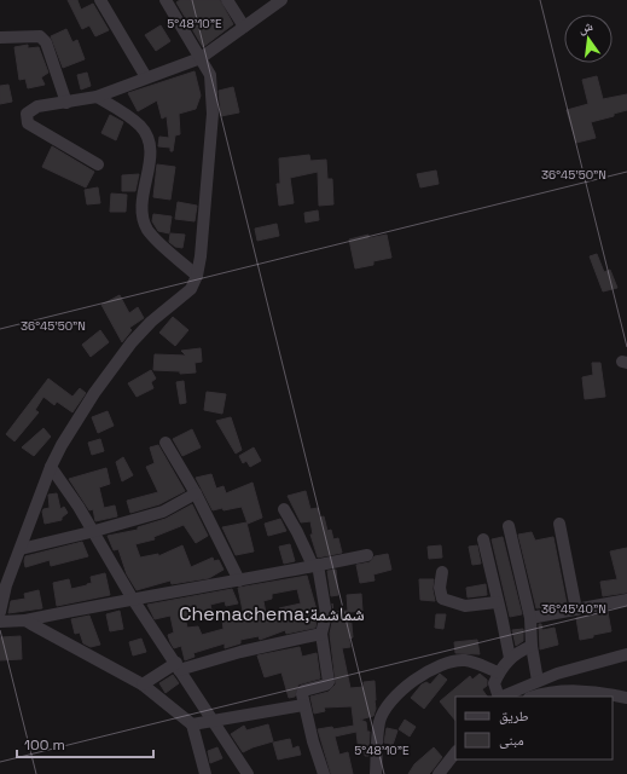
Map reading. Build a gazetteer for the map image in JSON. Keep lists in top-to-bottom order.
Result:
{
  "districts": ["Chemachema;شماشمة"],
  "legend": ["طريق", "مبنى"],
  "scale_bar": "100 m",
  "north": "top",
  "coordinates": ["5°48'10\"E", "36°45'50\"N", "36°45'40\"N"]
}
